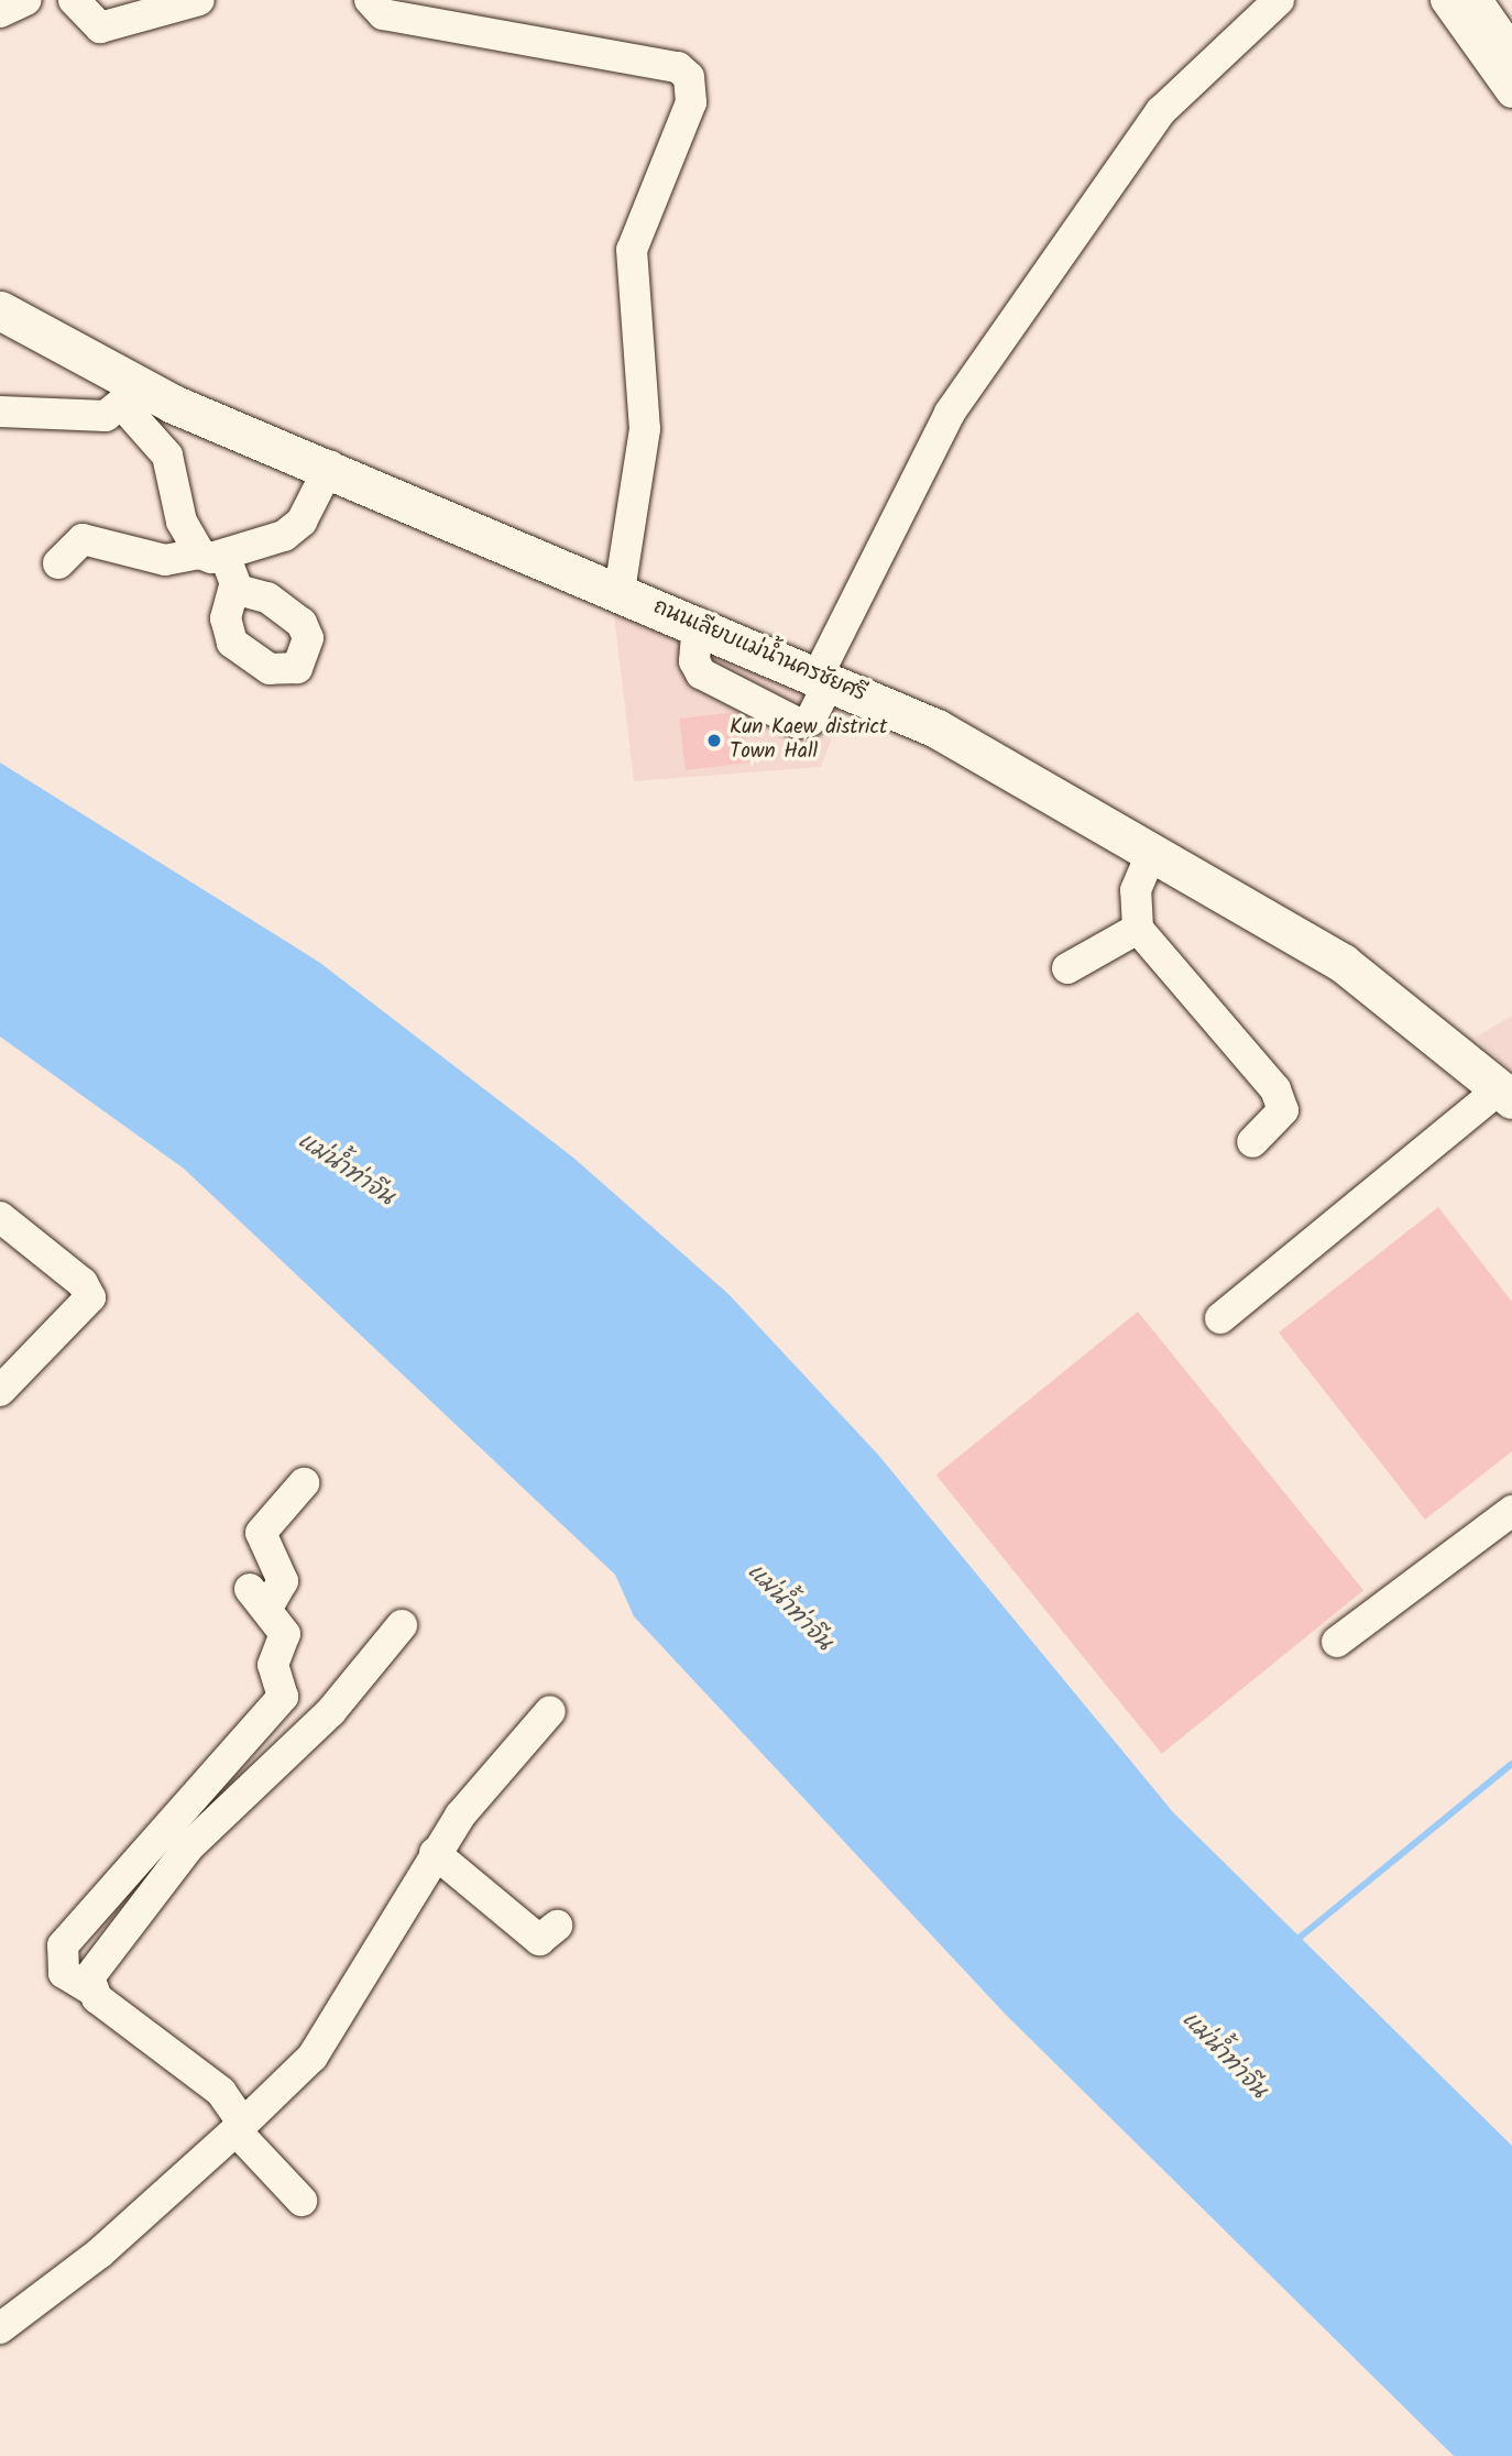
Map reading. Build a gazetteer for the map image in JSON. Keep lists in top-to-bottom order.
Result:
{
  "streets": {
    "main road": ["ถนนเลียบแม่น้ำนครชัยศรี"]
  },
  "water": ["แม่น้ำท่าจีน"],
  "places": ["Kun Kaew district Town Hall"]
}
